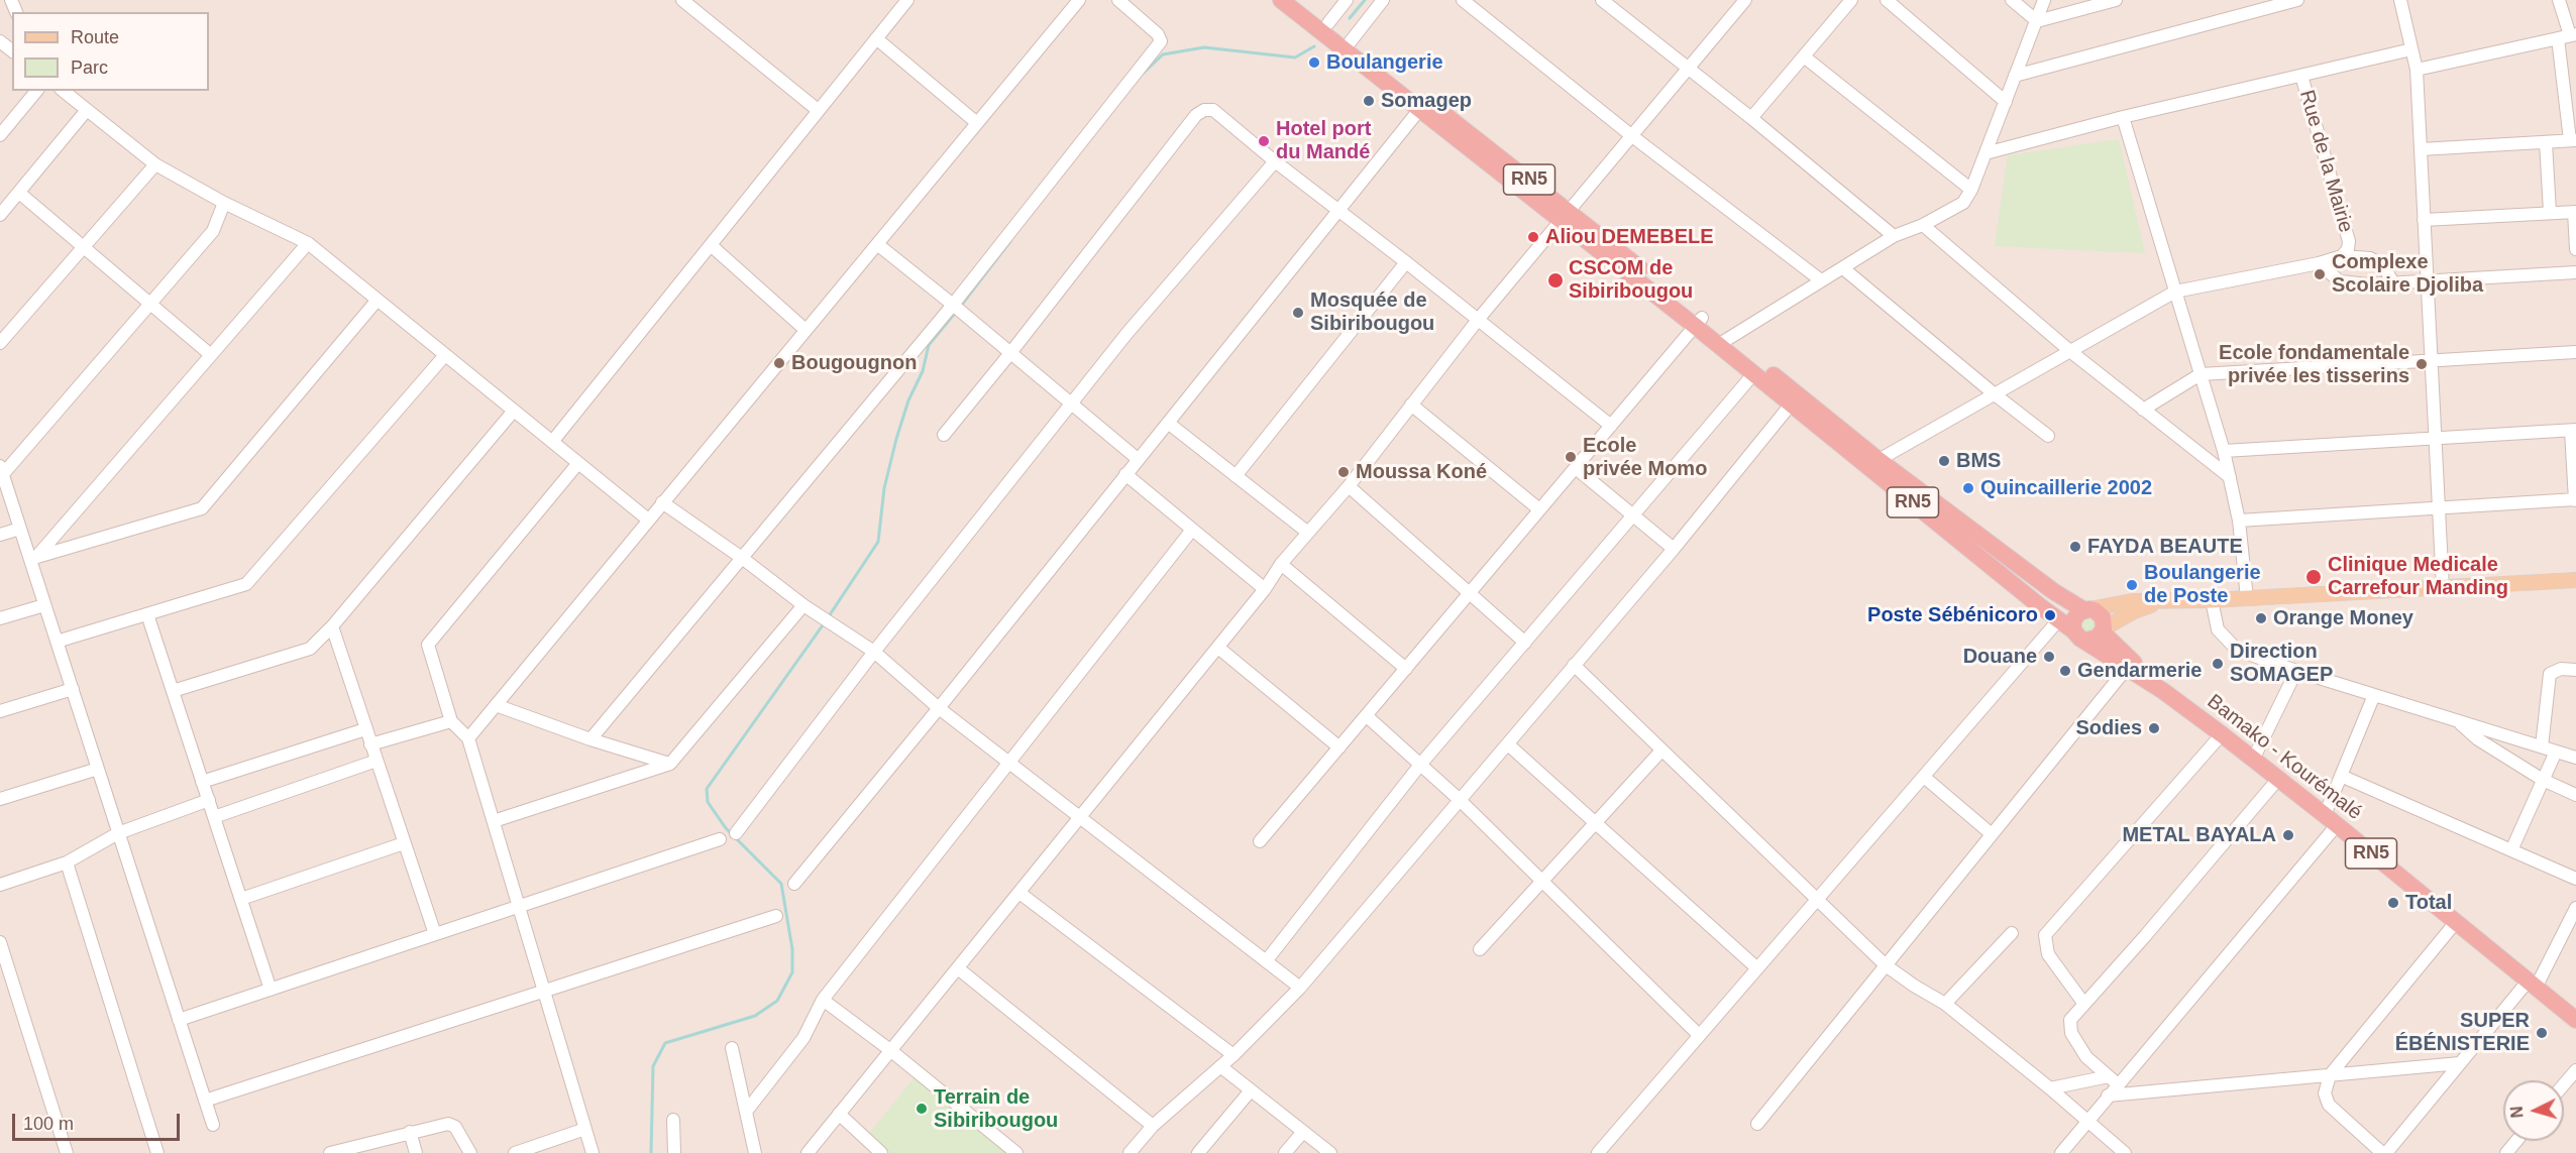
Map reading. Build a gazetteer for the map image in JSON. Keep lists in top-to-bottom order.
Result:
{
  "streets": {
    "highway": ["RN5", "Bamako - Kourémalé"],
    "street": ["Rue de la Mairie"]
  },
  "crossings": [
    ["Rue de la Mairie", "RN5"],
    ["RN5", "Bamako - Kourémalé"]
  ],
  "places": [
    "Boulangerie",
    "Somagep",
    "Hotel port du Mandé",
    "Aliou DEMEBELE",
    "Complexe Scolaire Djoliba",
    "CSCOM de Sibiribougou",
    "Mosquée de Sibiribougou",
    "Bougougnon",
    "Ecole fondamentale privée les tisserins",
    "Ecole privée Momo",
    "BMS",
    "Moussa Koné",
    "Quincaillerie 2002",
    "FAYDA BEAUTE",
    "Clinique Medicale Carrefour Manding",
    "Boulangerie de Poste",
    "Poste Sébénicoro",
    "Orange Money",
    "Douane",
    "Direction SOMAGEP",
    "Gendarmerie",
    "Sodies",
    "METAL BAYALA",
    "Total",
    "SUPER ÉBÉNISTERIE",
    "Terrain de Sibiribougou"
  ],
  "legend": ["Route", "Parc"],
  "scale_bar": "100 m",
  "north": "left"
}
